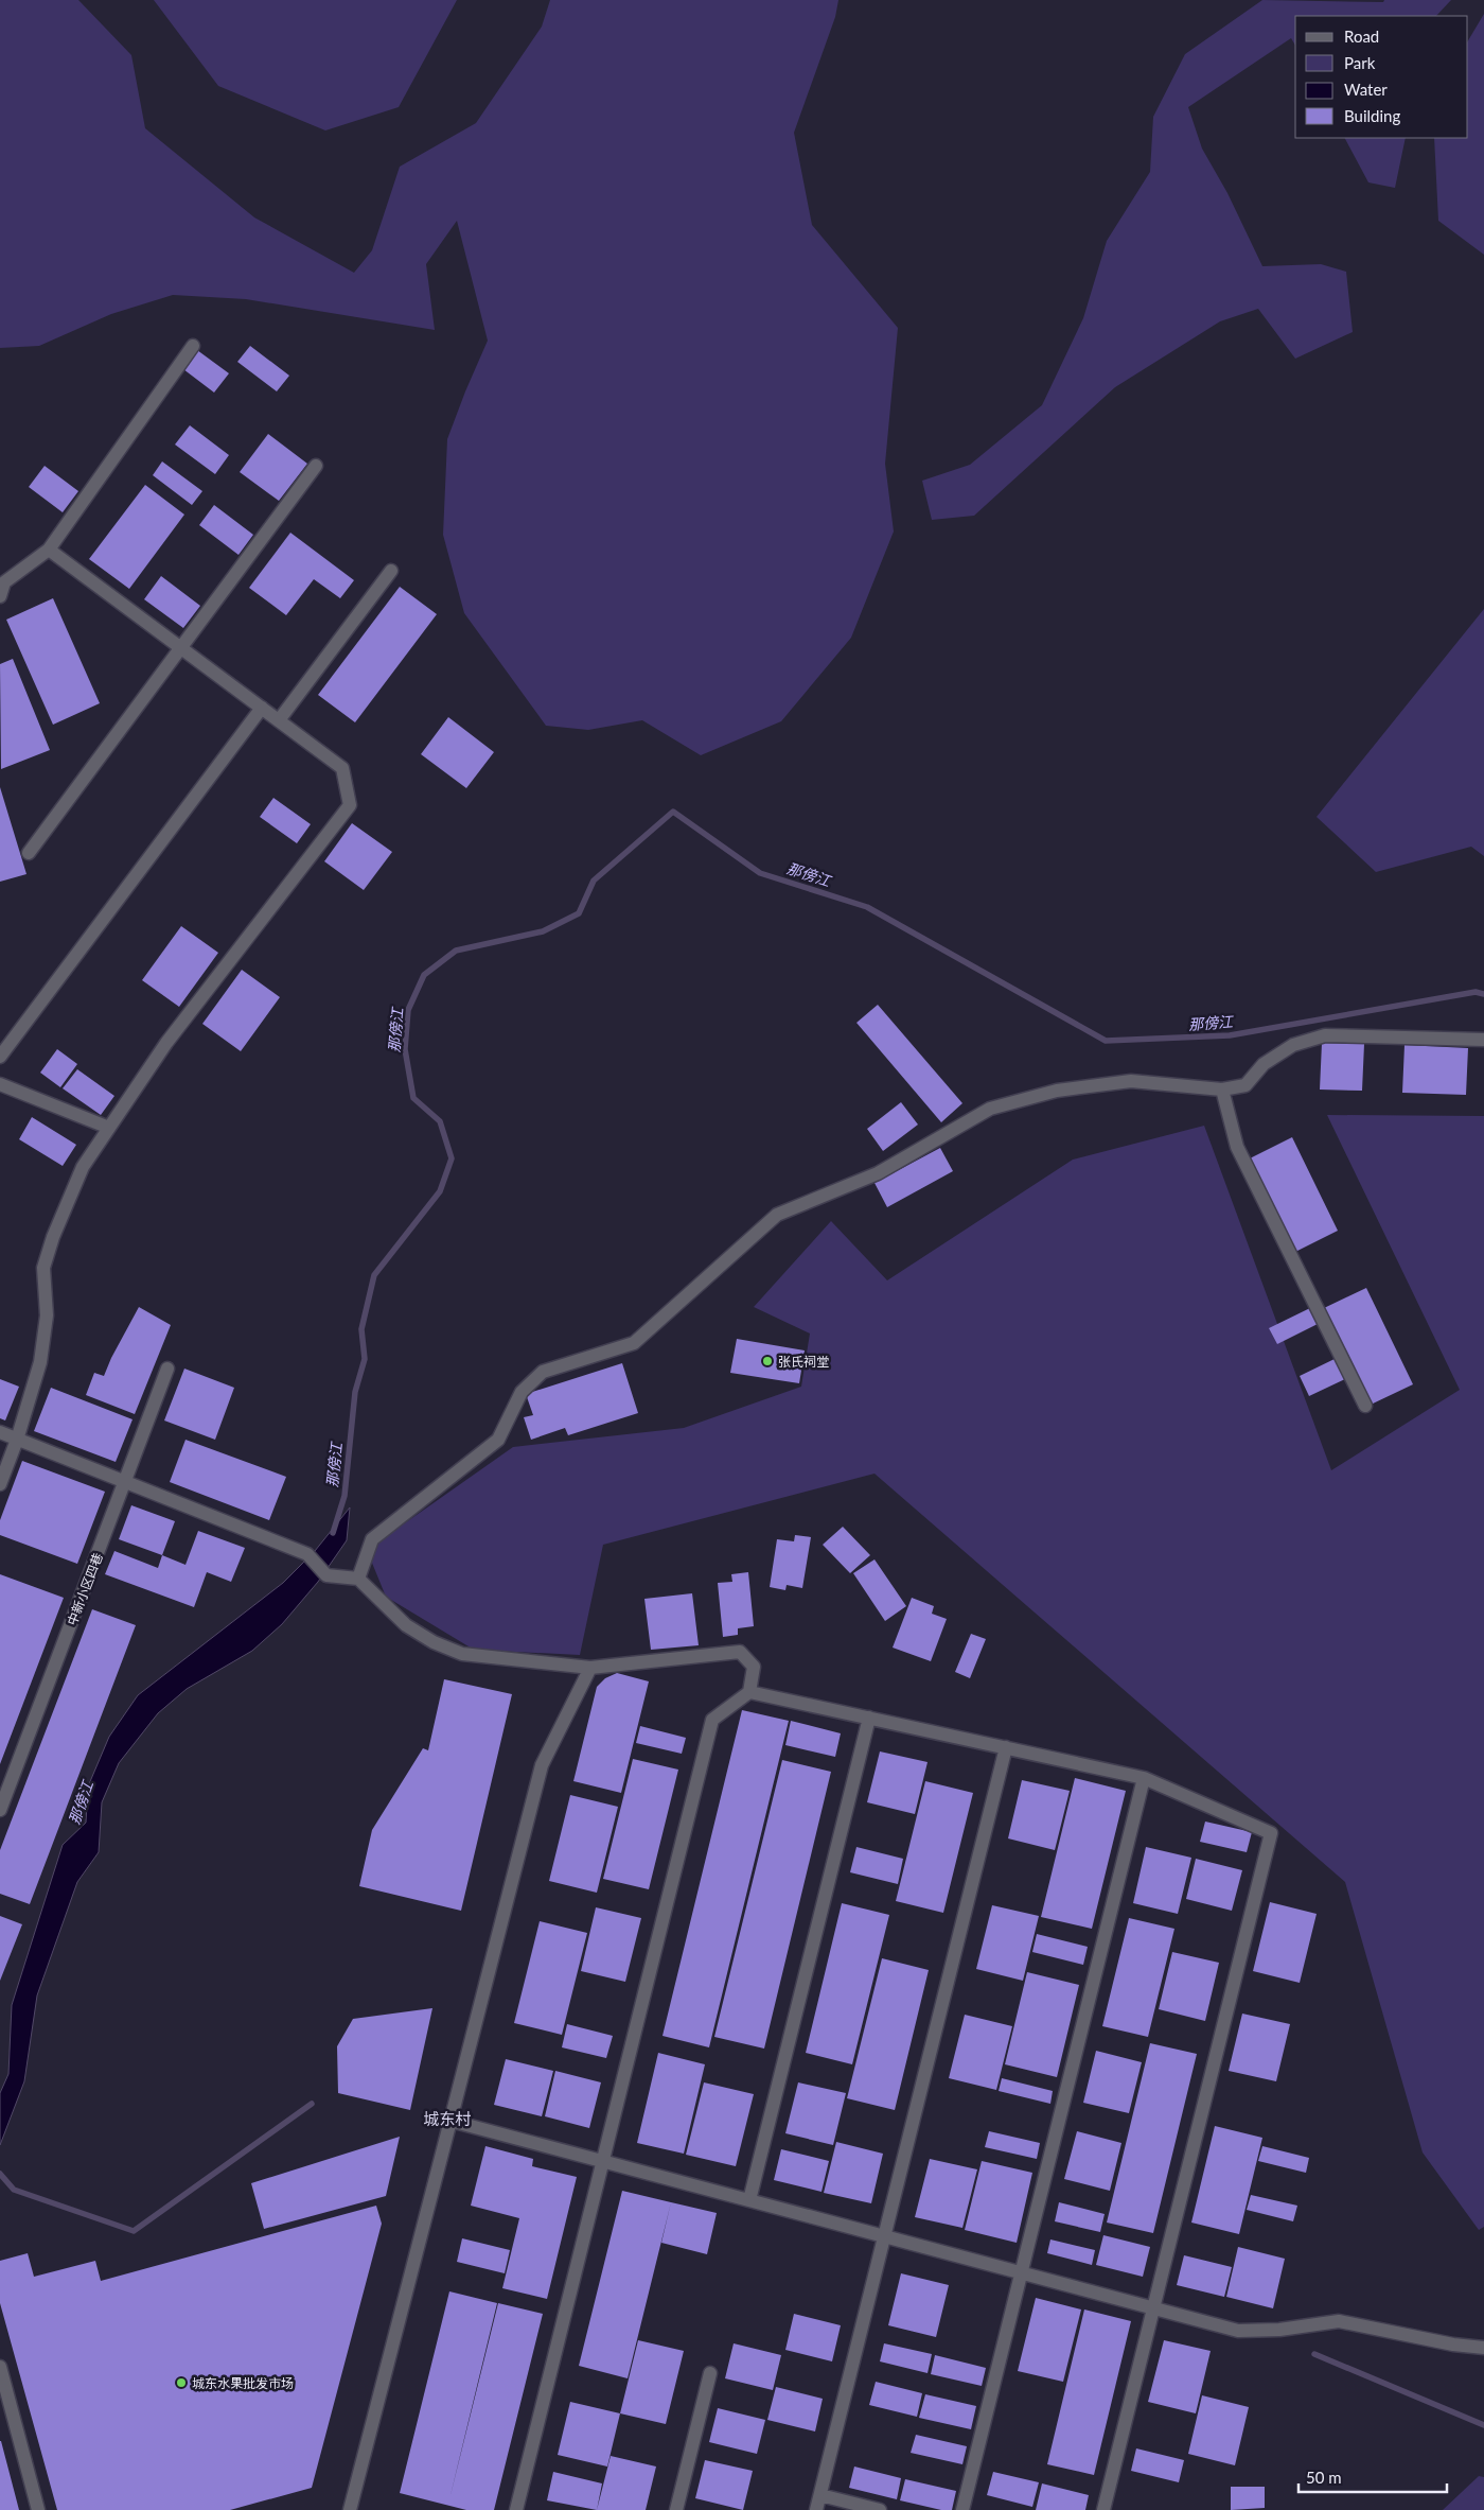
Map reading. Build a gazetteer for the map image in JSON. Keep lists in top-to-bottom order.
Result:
{
  "streets": {
    "street": ["中新小区四巷"]
  },
  "districts": ["城东村"],
  "water": ["那傍江"],
  "places": ["张氏祠堂", "城东水果批发市场"],
  "legend": [
    "Road",
    "Park",
    "Water",
    "Building"
  ],
  "scale_bar": "50 m"
}
